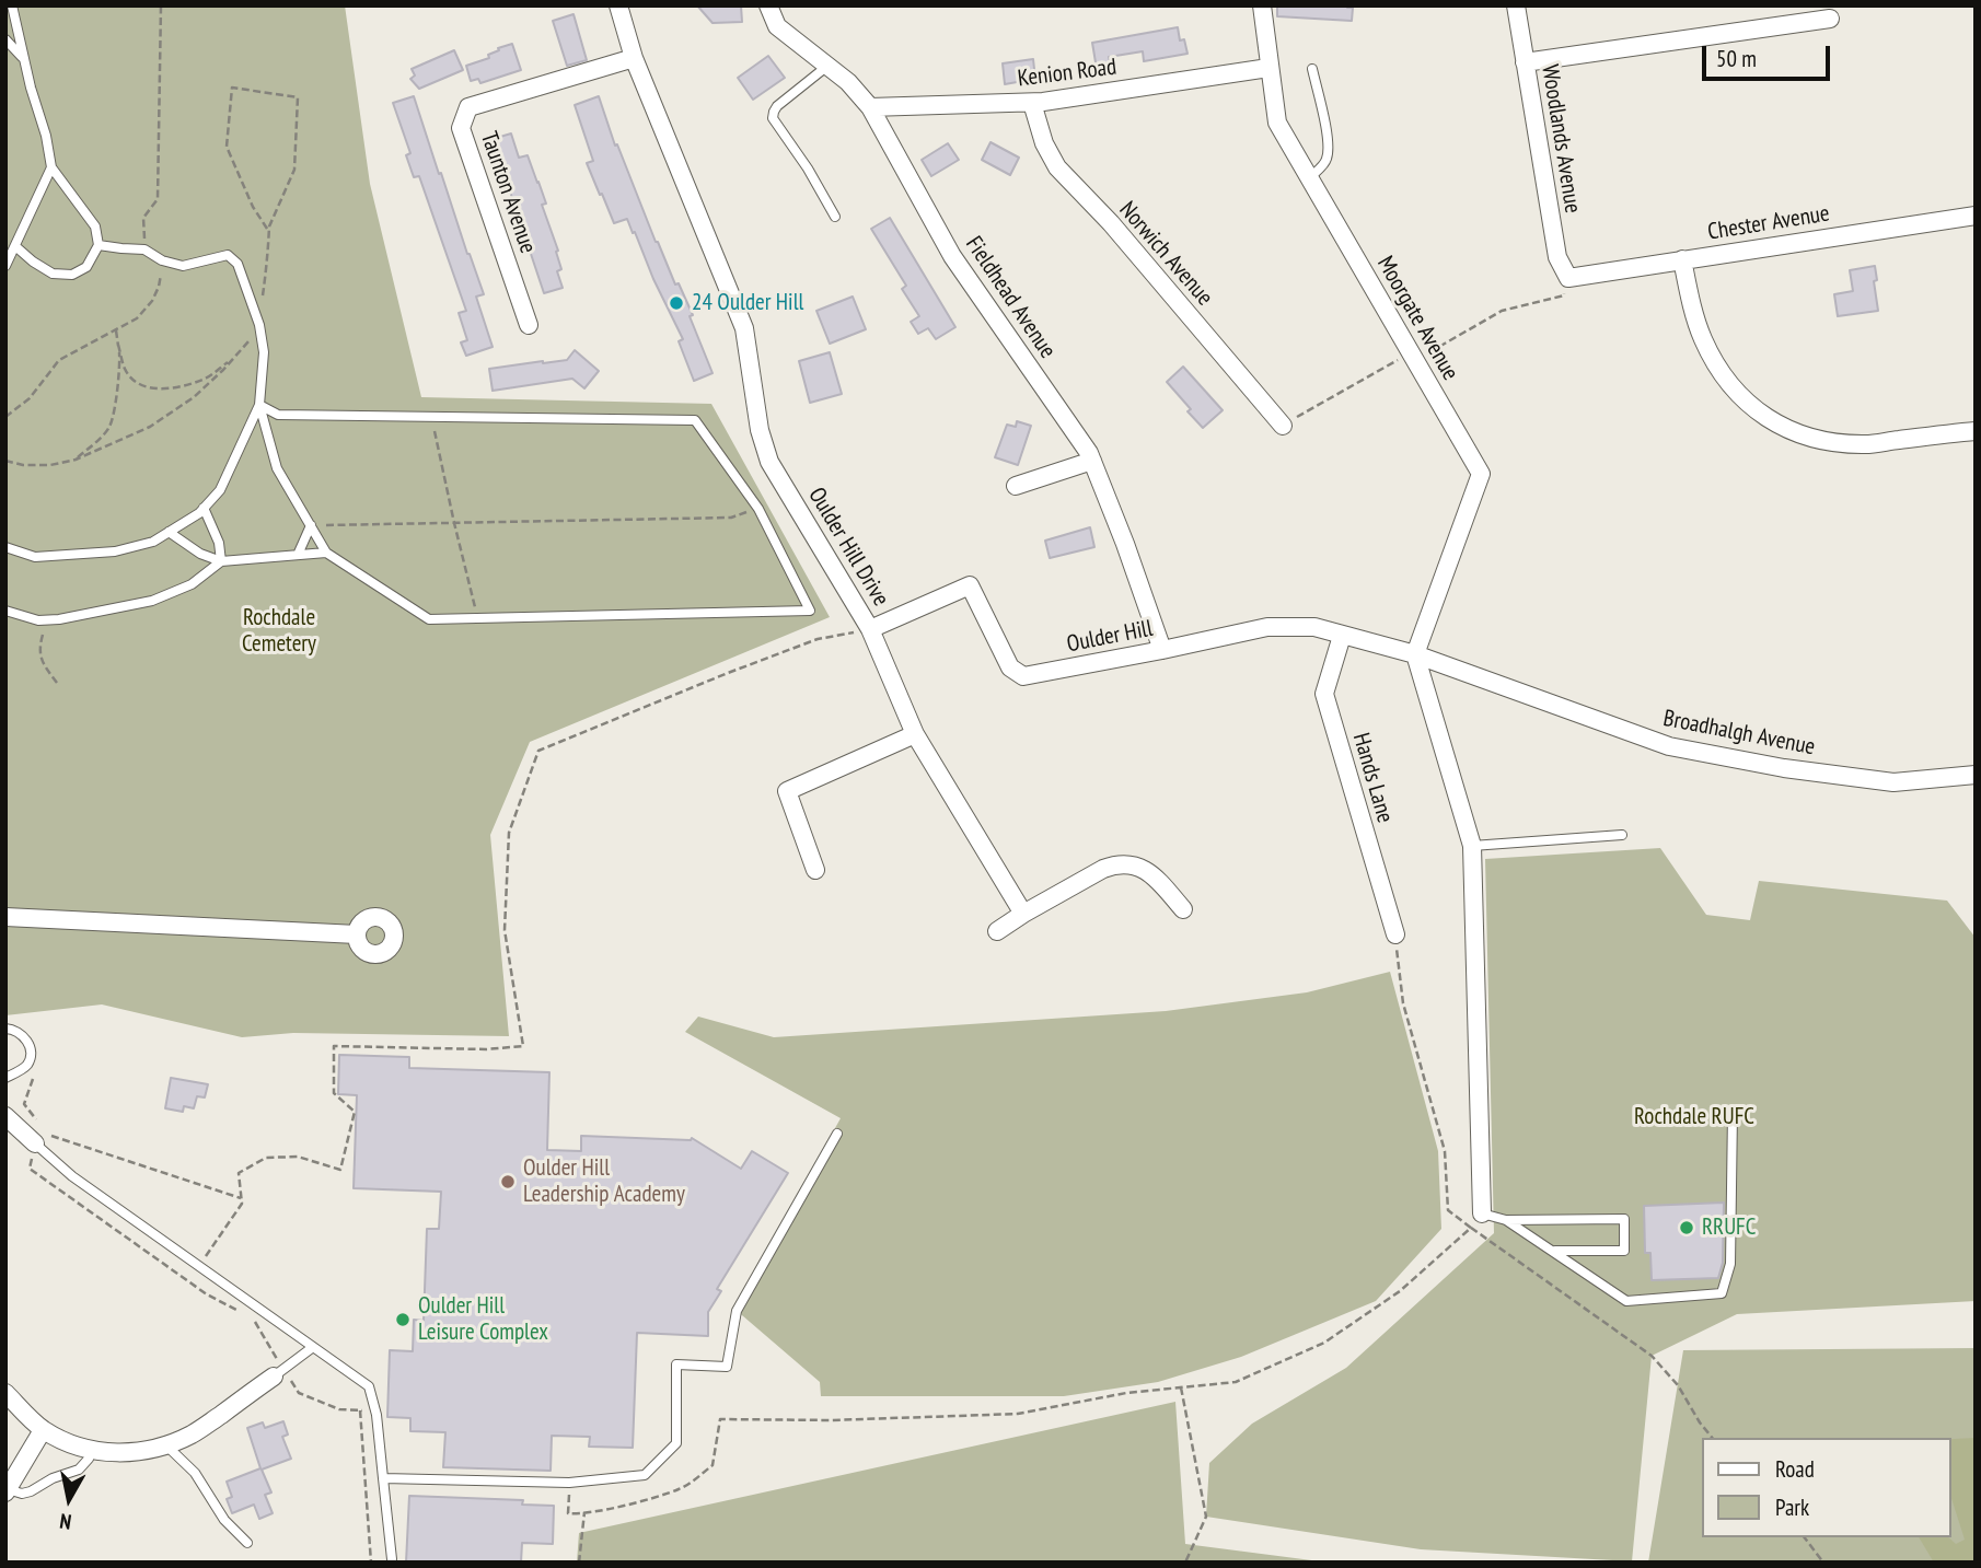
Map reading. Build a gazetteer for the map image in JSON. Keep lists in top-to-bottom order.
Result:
{
  "streets": {
    "street": [
      "Kenion Road",
      "Woodlands Avenue",
      "Taunton Avenue",
      "Chester Avenue",
      "Norwich Avenue",
      "Fieldhead Avenue",
      "Moorgate Avenue",
      "Oulder Hill Drive",
      "Oulder Hill",
      "Broadhalgh Avenue",
      "Hands Lane"
    ]
  },
  "crossings": [
    ["Kenion Road", "Norwich Avenue"],
    ["Kenion Road", "Fieldhead Avenue"],
    ["Kenion Road", "Moorgate Avenue"],
    ["Woodlands Avenue", "Chester Avenue"],
    ["Taunton Avenue", "Oulder Hill Drive"],
    ["Fieldhead Avenue", "Oulder Hill"],
    ["Moorgate Avenue", "Oulder Hill"],
    ["Moorgate Avenue", "Broadhalgh Avenue"],
    ["Oulder Hill Drive", "Oulder Hill"],
    ["Oulder Hill", "Broadhalgh Avenue"],
    ["Oulder Hill", "Hands Lane"]
  ],
  "parks": ["Rochdale Cemetery", "Rochdale RUFC"],
  "places": [
    "24 Oulder Hill",
    "Oulder Hill Leadership Academy",
    "RRUFC",
    "Oulder Hill Leisure Complex"
  ],
  "legend": ["Road", "Park"],
  "scale_bar": "50 m",
  "north": "bottom"
}
